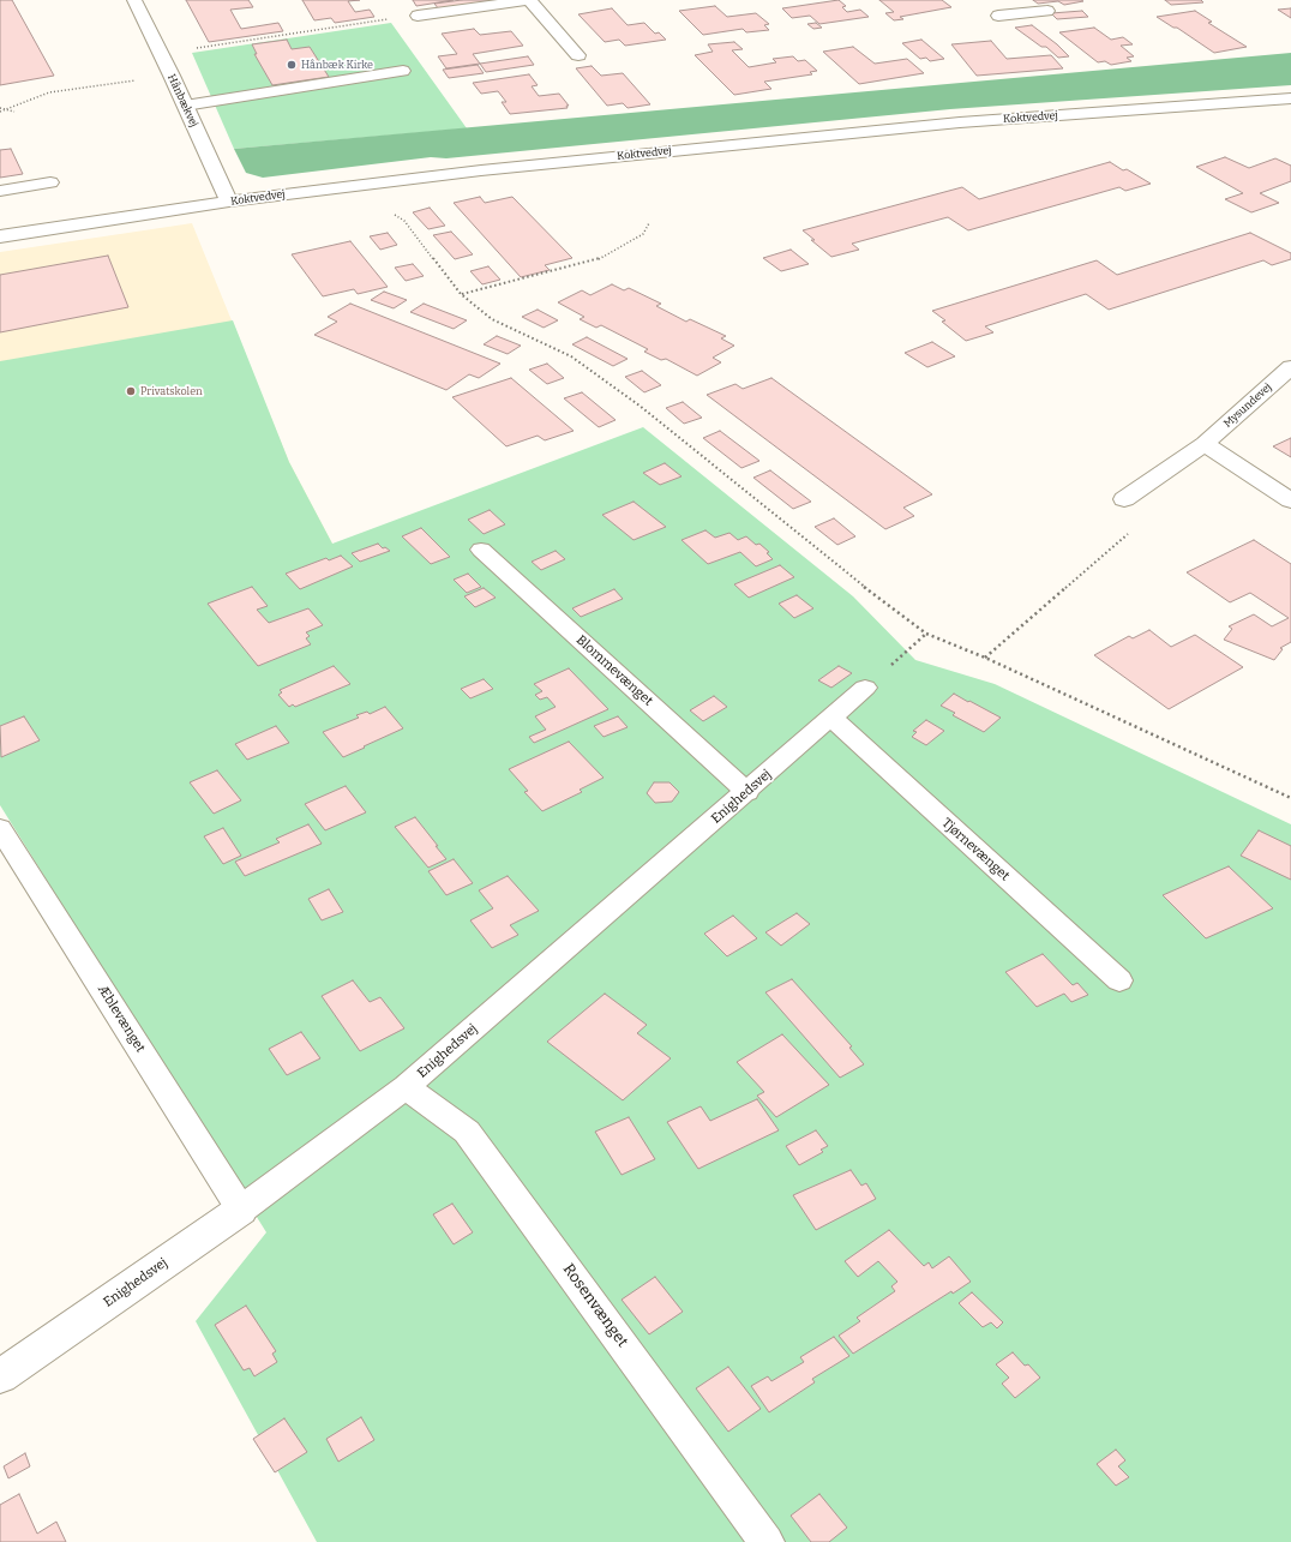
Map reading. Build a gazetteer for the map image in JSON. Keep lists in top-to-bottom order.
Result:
{
  "streets": {
    "street": [
      "Hånbækvej",
      "Koktvedvej",
      "Mysundevej",
      "Enighedsvej"
    ],
    "lane": [
      "Blommevænget",
      "Tjørnevænget",
      "Æblevænget",
      "Rosenvænget"
    ]
  },
  "crossings": [
    ["Hånbækvej", "Koktvedvej"],
    ["Blommevænget", "Enighedsvej"],
    ["Enighedsvej", "Tjørnevænget"],
    ["Enighedsvej", "Æblevænget"],
    ["Enighedsvej", "Rosenvænget"]
  ],
  "places": ["Hånbæk Kirke", "Privatskolen"]
}
